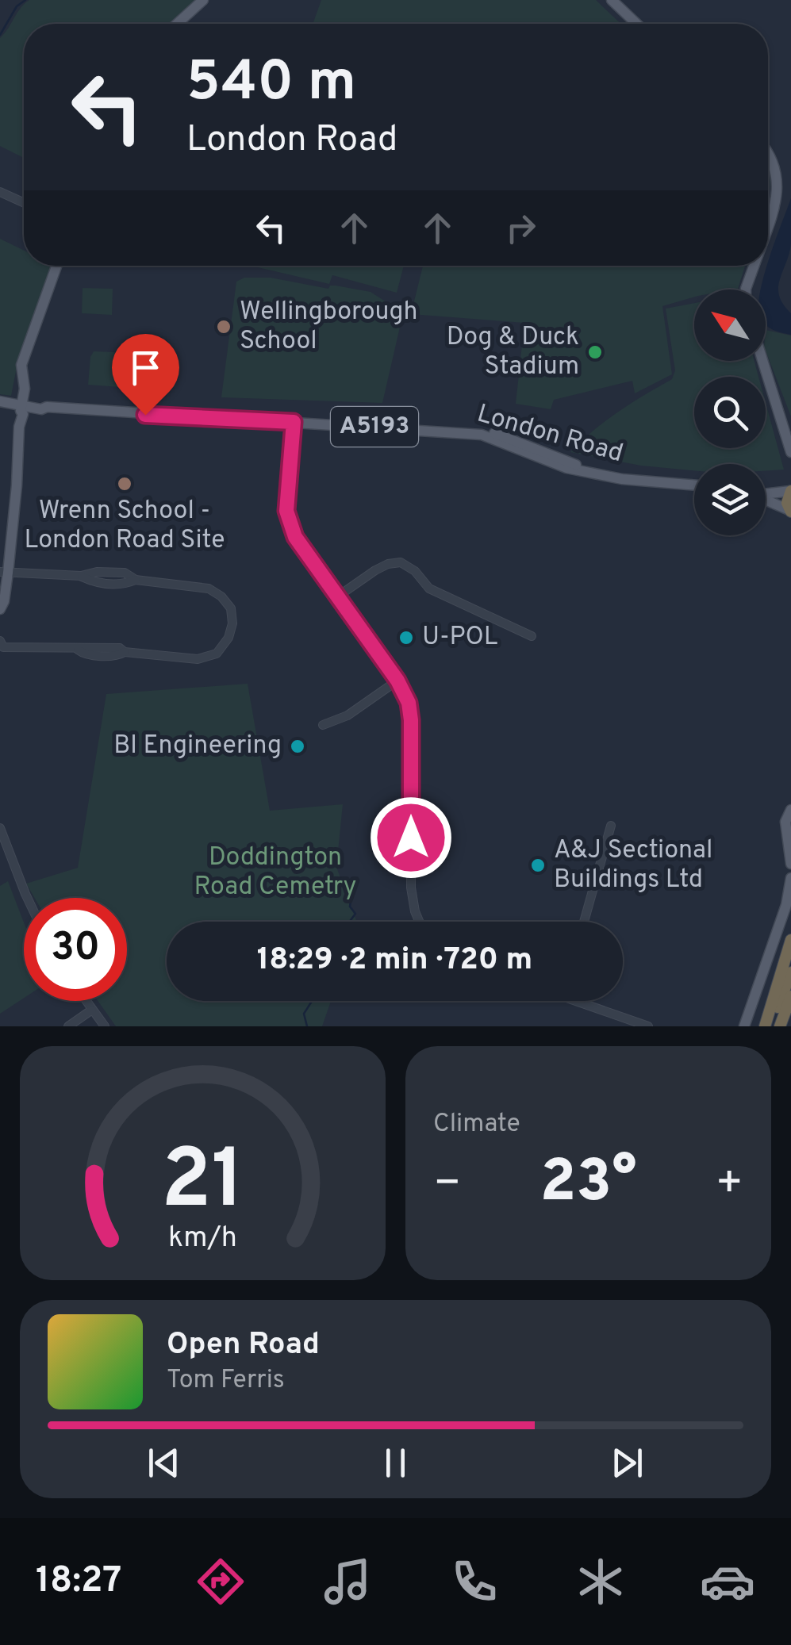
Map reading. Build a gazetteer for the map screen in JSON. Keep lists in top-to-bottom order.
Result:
{
  "streets": {
    "main road": ["A5193", "London Road"]
  },
  "parks": ["Doddington Road Cemetry"],
  "places": [
    "Wellingborough School",
    "Dog & Duck Stadium",
    "Wrenn School - London Road Site",
    "U-POL",
    "BI Engineering",
    "A&J Sectional Buildings Ltd"
  ],
  "north": "top left",
  "page": {
    "turn": ["540 m", "London Road"],
    "limit": "30",
    "trip": "18:29 · 2 min · 720 m",
    "tile": "Climate",
    "heat": ["−", "23°", "+"],
    "song": ["Open Road", "Tom Ferris"],
    "tabs": "18:27",
    "gauge": ["21", "km/h"]
  }
}
